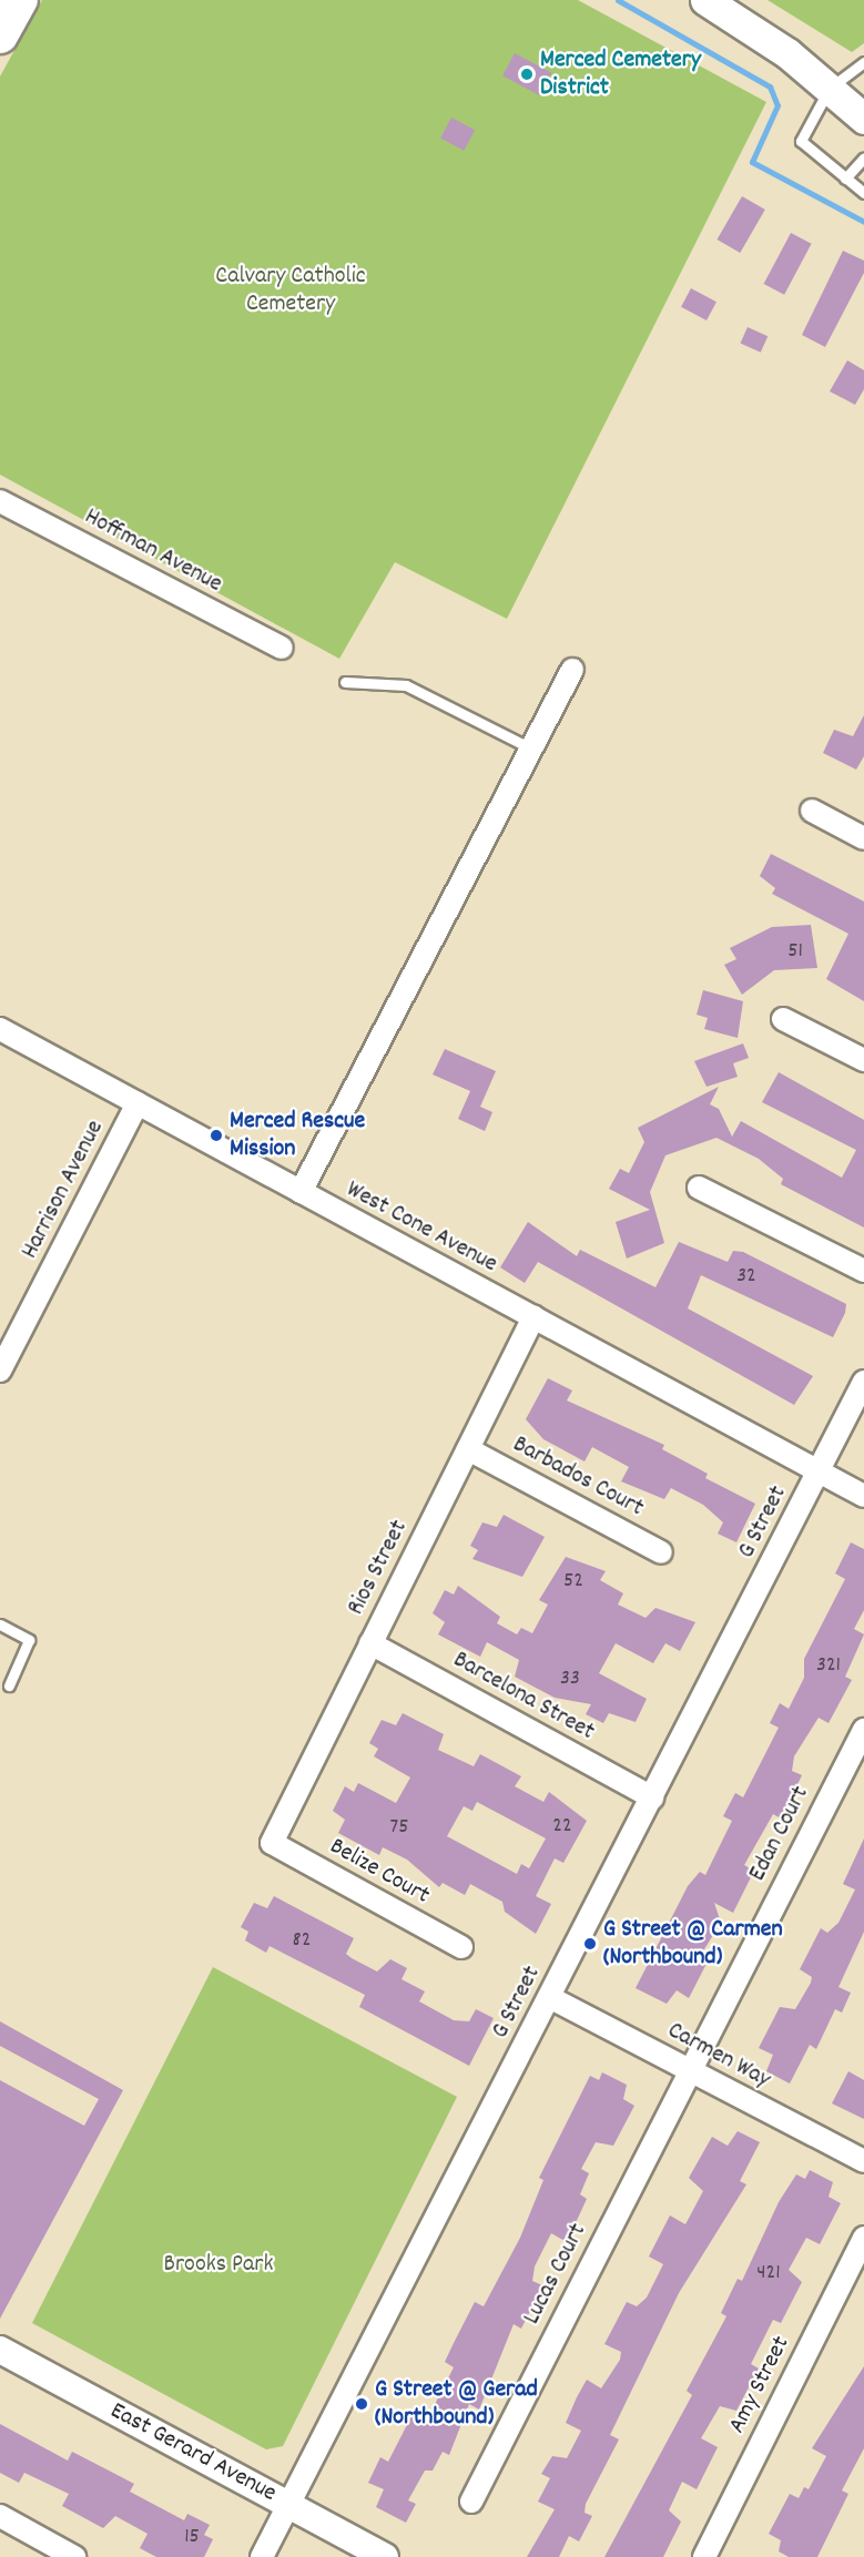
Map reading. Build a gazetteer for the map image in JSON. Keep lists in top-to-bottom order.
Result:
{
  "streets": {
    "street": [
      "Hoffman Avenue",
      "Harrison Avenue",
      "West Cone Avenue",
      "Barbados Court",
      "G Street",
      "Rios Street",
      "Barcelona Street",
      "Edan Court",
      "Belize Court",
      "Carmen Way",
      "Lucas Court",
      "Amy Street",
      "East Gerard Avenue"
    ]
  },
  "crossings": [
    ["Harrison Avenue", "West Cone Avenue"],
    ["West Cone Avenue", "G Street"],
    ["West Cone Avenue", "Rios Street"],
    ["Barbados Court", "Rios Street"],
    ["G Street", "Barcelona Street"],
    ["G Street", "Carmen Way"],
    ["G Street", "East Gerard Avenue"],
    ["Rios Street", "Barcelona Street"],
    ["Rios Street", "Belize Court"],
    ["Edan Court", "Carmen Way"],
    ["Edan Court", "Lucas Court"],
    ["Carmen Way", "Lucas Court"]
  ],
  "parks": ["Calvary Catholic Cemetery", "Brooks Park"],
  "places": [
    "Merced Cemetery District",
    "Merced Rescue Mission",
    "G Street @ Carmen (Northbound)",
    "G Street @ Gerad (Northbound)"
  ],
  "house_numbers": [
    "51",
    "32",
    "52",
    "321",
    "33",
    "22",
    "75",
    "82",
    "421",
    "15"
  ]
}
